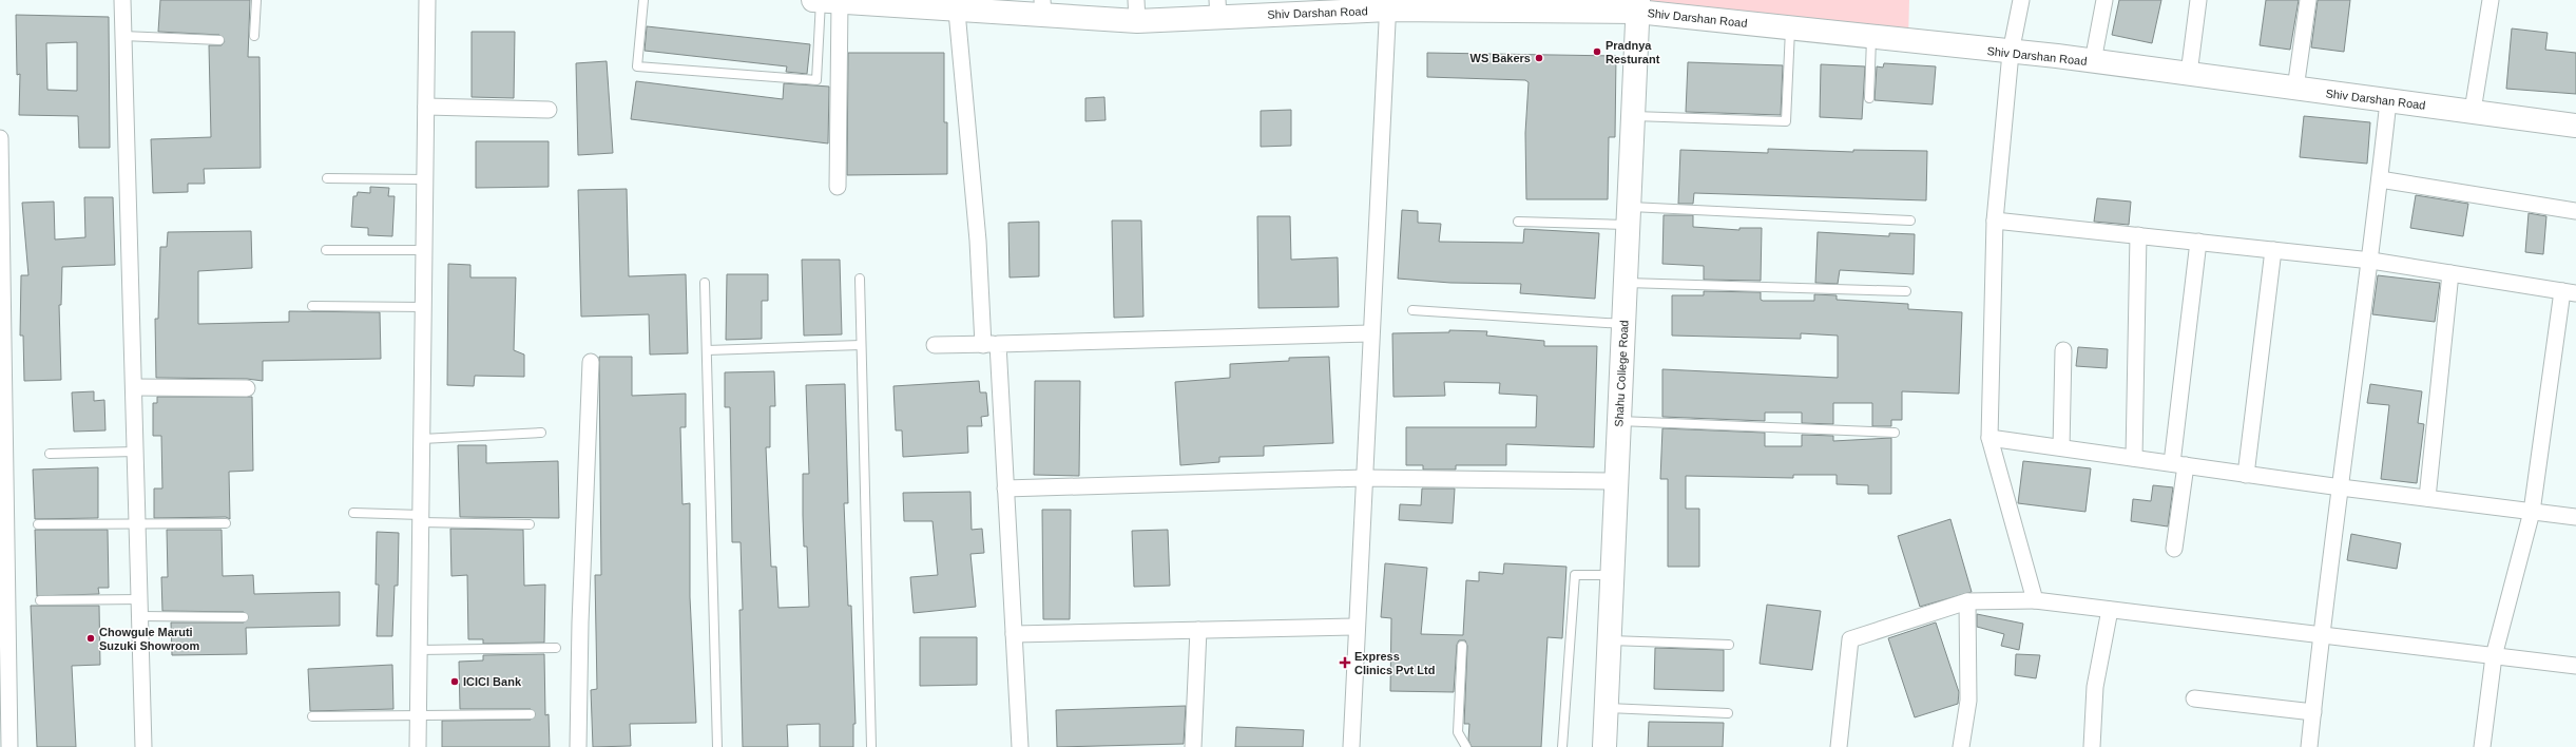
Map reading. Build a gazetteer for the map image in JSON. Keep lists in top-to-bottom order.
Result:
{
  "streets": {
    "street": ["Shiv Darshan Road", "Shahu College Road"]
  },
  "crossings": [
    ["Shiv Darshan Road", "Shahu College Road"]
  ],
  "places": {
    "other": [
      "Pradnya Resturant",
      "WS Bakers",
      "Chowgule Maruti Suzuki Showroom",
      "ICICI Bank"
    ],
    "health": ["Express Clinics Pvt Ltd"]
  }
}
